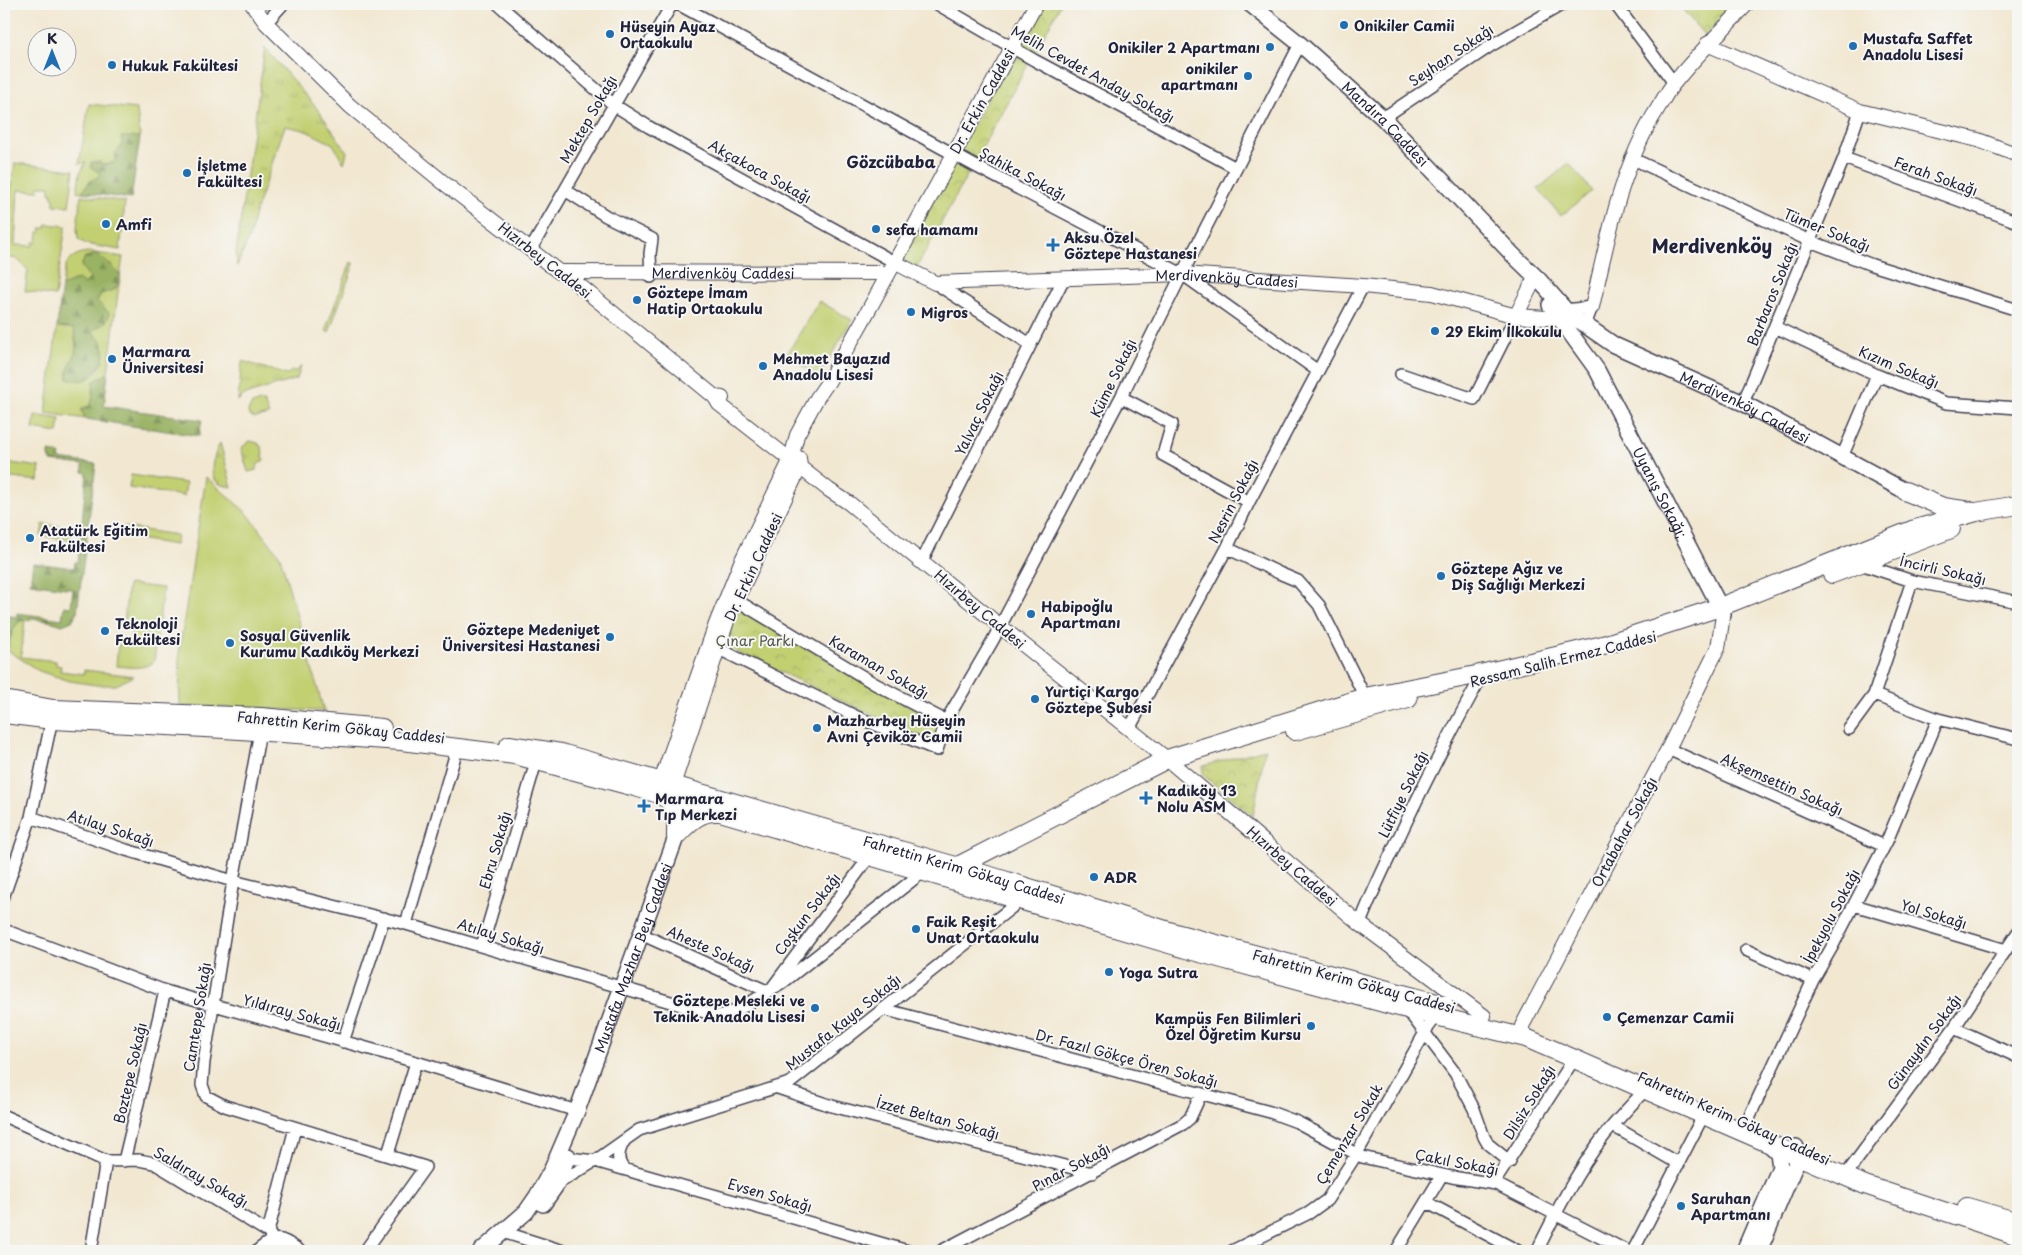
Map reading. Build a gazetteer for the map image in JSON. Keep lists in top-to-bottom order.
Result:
{
  "streets": {
    "main road": [
      "Mandıra Caddesi",
      "Merdivenköy Caddesi",
      "Uyanış Sokağı;",
      "Ressam Salih Ermez Caddesi",
      "Fahrettin Kerim Gökay Caddesi",
      "Mustafa Mazhar Bey Caddesi"
    ],
    "street": [
      "Seyhan Sokağı",
      "Melih Cevdet Anday Sokağı",
      "Dr. Erkin Caddesi",
      "Mektep Sokağı",
      "Akçakoca Sokağı",
      "Şahika Sokağı",
      "Ferah Sokağı",
      "Tümer Sokağı",
      "Hızırbey Caddesi",
      "Barbaros Sokağı",
      "Kızım Sokağı",
      "Küme Sokağı",
      "Yalvaç Sokağı",
      "Nesrin Sokağı",
      "İncirli Sokağı",
      "Karaman Sokağı",
      "Akşemsettin Sokağı",
      "Lütfiye Sokağı",
      "Atılay Sokağı",
      "Ortabahar Sokağı",
      "Ebru Sokağı",
      "Coşkun Sokağı",
      "Yol Sokağı",
      "İpekyolu Sokağı",
      "Aheste Sokağı",
      "Yıldıray Sokağı",
      "Camtepe Sokağı",
      "Mustafa Kaya Sokağı",
      "Günaydın Sokağı",
      "Dr. Fazıl Gökçe Ören Sokağı",
      "Boztepe Sokağı",
      "Dilsiz Sokağı",
      "İzzet Beltan Sokağı",
      "Çemenzar Sokak",
      "Çakıl Sokağı",
      "Pınar Sokağı",
      "Saldıray Sokağı",
      "Evsen Sokağı"
    ]
  },
  "crossings": [
    ["Seyhan Sokağı", "Mandıra Caddesi"],
    ["Melih Cevdet Anday Sokağı", "Dr. Erkin Caddesi"],
    ["Melih Cevdet Anday Sokağı", "Küme Sokağı"],
    ["Dr. Erkin Caddesi", "Akçakoca Sokağı"],
    ["Dr. Erkin Caddesi", "Şahika Sokağı"],
    ["Dr. Erkin Caddesi", "Hızırbey Caddesi"],
    ["Dr. Erkin Caddesi", "Merdivenköy Caddesi"],
    ["Dr. Erkin Caddesi", "Karaman Sokağı"],
    ["Dr. Erkin Caddesi", "Fahrettin Kerim Gökay Caddesi"],
    ["Mektep Sokağı", "Akçakoca Sokağı"],
    ["Mektep Sokağı", "Hızırbey Caddesi"],
    ["Mandıra Caddesi", "Merdivenköy Caddesi"],
    ["Mandıra Caddesi", "Küme Sokağı"],
    ["Mandıra Caddesi", "Uyanış Sokağı;"],
    ["Akçakoca Sokağı", "Merdivenköy Caddesi"],
    ["Şahika Sokağı", "Merdivenköy Caddesi"],
    ["Şahika Sokağı", "Küme Sokağı"],
    ["Şahika Sokağı", "Nesrin Sokağı"],
    ["Ferah Sokağı", "Barbaros Sokağı"],
    ["Tümer Sokağı", "Barbaros Sokağı"],
    ["Hızırbey Caddesi", "Küme Sokağı"],
    ["Hızırbey Caddesi", "Yalvaç Sokağı"],
    ["Hızırbey Caddesi", "Nesrin Sokağı"],
    ["Hızırbey Caddesi", "Ressam Salih Ermez Caddesi"],
    ["Hızırbey Caddesi", "Fahrettin Kerim Gökay Caddesi"],
    ["Hızırbey Caddesi", "Lütfiye Sokağı"],
    ["Merdivenköy Caddesi", "Barbaros Sokağı"],
    ["Merdivenköy Caddesi", "Küme Sokağı"],
    ["Merdivenköy Caddesi", "Yalvaç Sokağı"],
    ["Merdivenköy Caddesi", "Uyanış Sokağı;"],
    ["Merdivenköy Caddesi", "Nesrin Sokağı"],
    ["Barbaros Sokağı", "Kızım Sokağı"],
    ["Küme Sokağı", "Karaman Sokağı"],
    ["Uyanış Sokağı;", "Ressam Salih Ermez Caddesi"],
    ["Uyanış Sokağı;", "Ortabahar Sokağı"],
    ["İncirli Sokağı", "Ressam Salih Ermez Caddesi"],
    ["Ressam Salih Ermez Caddesi", "Lütfiye Sokağı"],
    ["Ressam Salih Ermez Caddesi", "Ortabahar Sokağı"],
    ["Fahrettin Kerim Gökay Caddesi", "Atılay Sokağı"],
    ["Fahrettin Kerim Gökay Caddesi", "Ortabahar Sokağı"],
    ["Fahrettin Kerim Gökay Caddesi", "Ebru Sokağı"],
    ["Fahrettin Kerim Gökay Caddesi", "Coşkun Sokağı"],
    ["Fahrettin Kerim Gökay Caddesi", "İpekyolu Sokağı"],
    ["Fahrettin Kerim Gökay Caddesi", "Mustafa Mazhar Bey Caddesi"],
    ["Fahrettin Kerim Gökay Caddesi", "Camtepe Sokağı"],
    ["Fahrettin Kerim Gökay Caddesi", "Mustafa Kaya Sokağı"],
    ["Fahrettin Kerim Gökay Caddesi", "Günaydın Sokağı"],
    ["Fahrettin Kerim Gökay Caddesi", "Dilsiz Sokağı"],
    ["Fahrettin Kerim Gökay Caddesi", "Çemenzar Sokak"],
    ["Akşemsettin Sokağı", "Ortabahar Sokağı"],
    ["Akşemsettin Sokağı", "İpekyolu Sokağı"],
    ["Atılay Sokağı", "Ebru Sokağı"],
    ["Atılay Sokağı", "Coşkun Sokağı"],
    ["Atılay Sokağı", "Aheste Sokağı"],
    ["Atılay Sokağı", "Mustafa Mazhar Bey Caddesi"],
    ["Atılay Sokağı", "Camtepe Sokağı"],
    ["Coşkun Sokağı", "Aheste Sokağı"],
    ["Yol Sokağı", "İpekyolu Sokağı"],
    ["Yol Sokağı", "Günaydın Sokağı"],
    ["Aheste Sokağı", "Mustafa Mazhar Bey Caddesi"],
    ["Mustafa Mazhar Bey Caddesi", "Yıldıray Sokağı"],
    ["Mustafa Mazhar Bey Caddesi", "Mustafa Kaya Sokağı"],
    ["Mustafa Mazhar Bey Caddesi", "Evsen Sokağı"],
    ["Yıldıray Sokağı", "Camtepe Sokağı"],
    ["Yıldıray Sokağı", "Boztepe Sokağı"],
    ["Mustafa Kaya Sokağı", "Dr. Fazıl Gökçe Ören Sokağı"],
    ["Mustafa Kaya Sokağı", "İzzet Beltan Sokağı"],
    ["Mustafa Kaya Sokağı", "Evsen Sokağı"],
    ["Dr. Fazıl Gökçe Ören Sokağı", "Çemenzar Sokak"],
    ["Dr. Fazıl Gökçe Ören Sokağı", "Çakıl Sokağı"],
    ["Dr. Fazıl Gökçe Ören Sokağı", "Pınar Sokağı"],
    ["Boztepe Sokağı", "Saldıray Sokağı"],
    ["Dilsiz Sokağı", "Çemenzar Sokak"],
    ["Dilsiz Sokağı", "Çakıl Sokağı"],
    ["İzzet Beltan Sokağı", "Pınar Sokağı"],
    ["Çemenzar Sokak", "Çakıl Sokağı"]
  ],
  "districts": ["Gözcübaba", "Merdivenköy"],
  "parks": ["Çınar Parkı"],
  "places": {
    "other": [
      "Onikiler Camii",
      "Hüseyin Ayaz Ortaokulu",
      "Mustafa Saffet Anadolu Lisesi",
      "Onikiler 2 Apartmanı",
      "Hukuk Fakültesi",
      "onikiler apartmanı",
      "İşletme Fakültesi",
      "Amfi",
      "sefa hamamı",
      "Göztepe İmam Hatip Ortaokulu",
      "Migros",
      "29 Ekim İlkokulu",
      "Marmara Üniversitesi",
      "Mehmet Bayazıd Anadolu Lisesi",
      "Atatürk Eğitim Fakültesi",
      "Göztepe Ağız ve Diş Sağlığı Merkezi",
      "Habipoğlu Apartmanı",
      "Teknoloji Fakültesi",
      "Göztepe Medeniyet Üniversitesi Hastanesi",
      "Sosyal Güvenlik Kurumu Kadıköy Merkezi",
      "Yurtiçi Kargo Göztepe Şubesi",
      "Mazharbey Hüseyin Avni Çeviköz Camii",
      "ADR",
      "Faik Reşit Unat Ortaokulu",
      "Yoga Sutra",
      "Göztepe Mesleki ve Teknik Anadolu Lisesi",
      "Çemenzar Camii",
      "Kampüs Fen Bilimleri Özel Öğretim Kursu",
      "Saruhan Apartmanı"
    ],
    "health": ["Aksu Özel Göztepe Hastanesi", "Kadıköy 13 Nolu ASM", "Marmara Tıp Merkezi"]
  },
  "north": "top"
}
